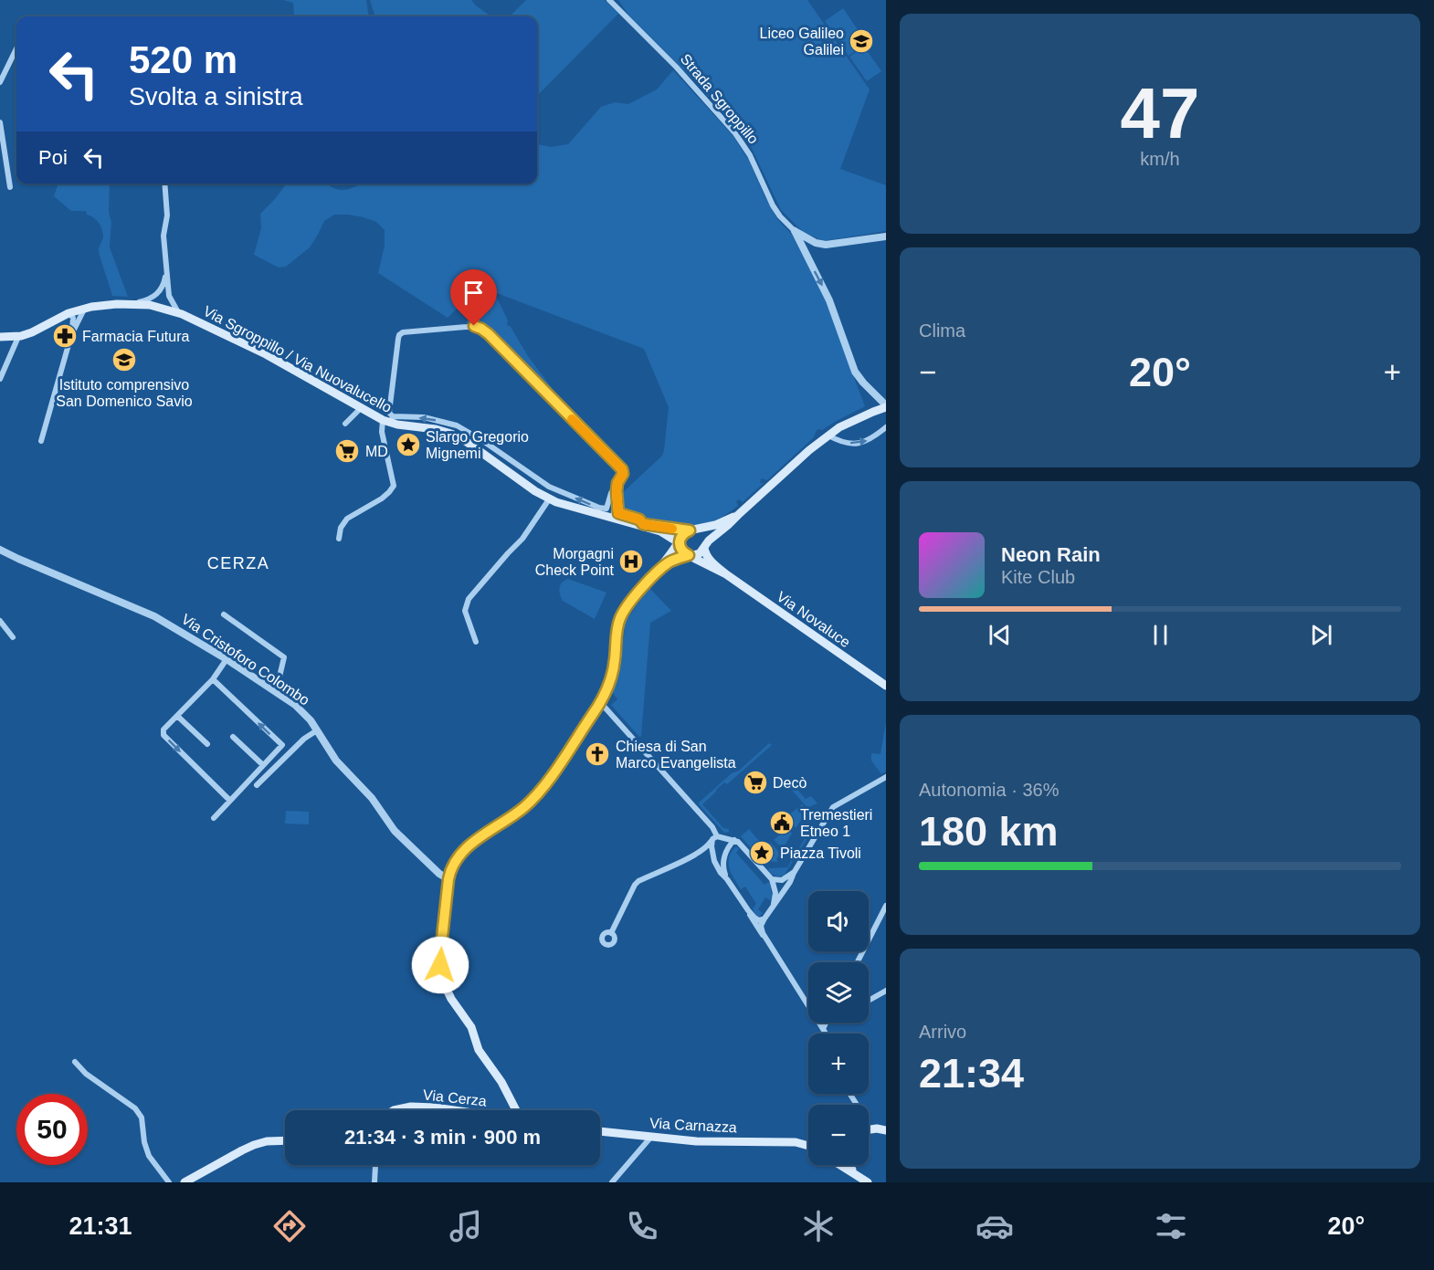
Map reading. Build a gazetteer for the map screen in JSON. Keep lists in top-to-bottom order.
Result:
{
  "streets": {
    "main road": [
      "Via Sgroppillo / Via Nuovalucello",
      "Via Novaluce",
      "Via Cerza",
      "Via Carnazza"
    ],
    "street": ["Strada Sgroppillo", "Via Cristoforo Colombo"]
  },
  "districts": ["CERZA"],
  "places": {
    "school or university": ["Liceo Galileo Galilei", "Istituto comprensivo San Domenico Savio"],
    "pharmacy": ["Farmacia Futura"],
    "place": ["Slargo Gregorio Mignemi", "Piazza Tivoli"],
    "supermarket": ["MD", "Decò"],
    "hospital": ["Morgagni Check Point"],
    "church": ["Chiesa di San Marco Evangelista"],
    "public building": ["Tremestieri Etneo 1"]
  },
  "page": {
    "tile": [
      ["47", "km/h"],
      "Clima",
      ["Autonomia · 36%", "180 km"],
      ["Arrivo", "21:34"]
    ],
    "turn": ["520 m", "Svolta a sinistra"],
    "then": "Poi",
    "heat": ["−", "20°", "+"],
    "song": ["Neon Rain", "Kite Club"],
    "map_buttons": ["+", "−"],
    "limit": "50",
    "trip": "21:34 · 3 min · 900 m",
    "tabs": ["21:31", "20°"]
  }
}
